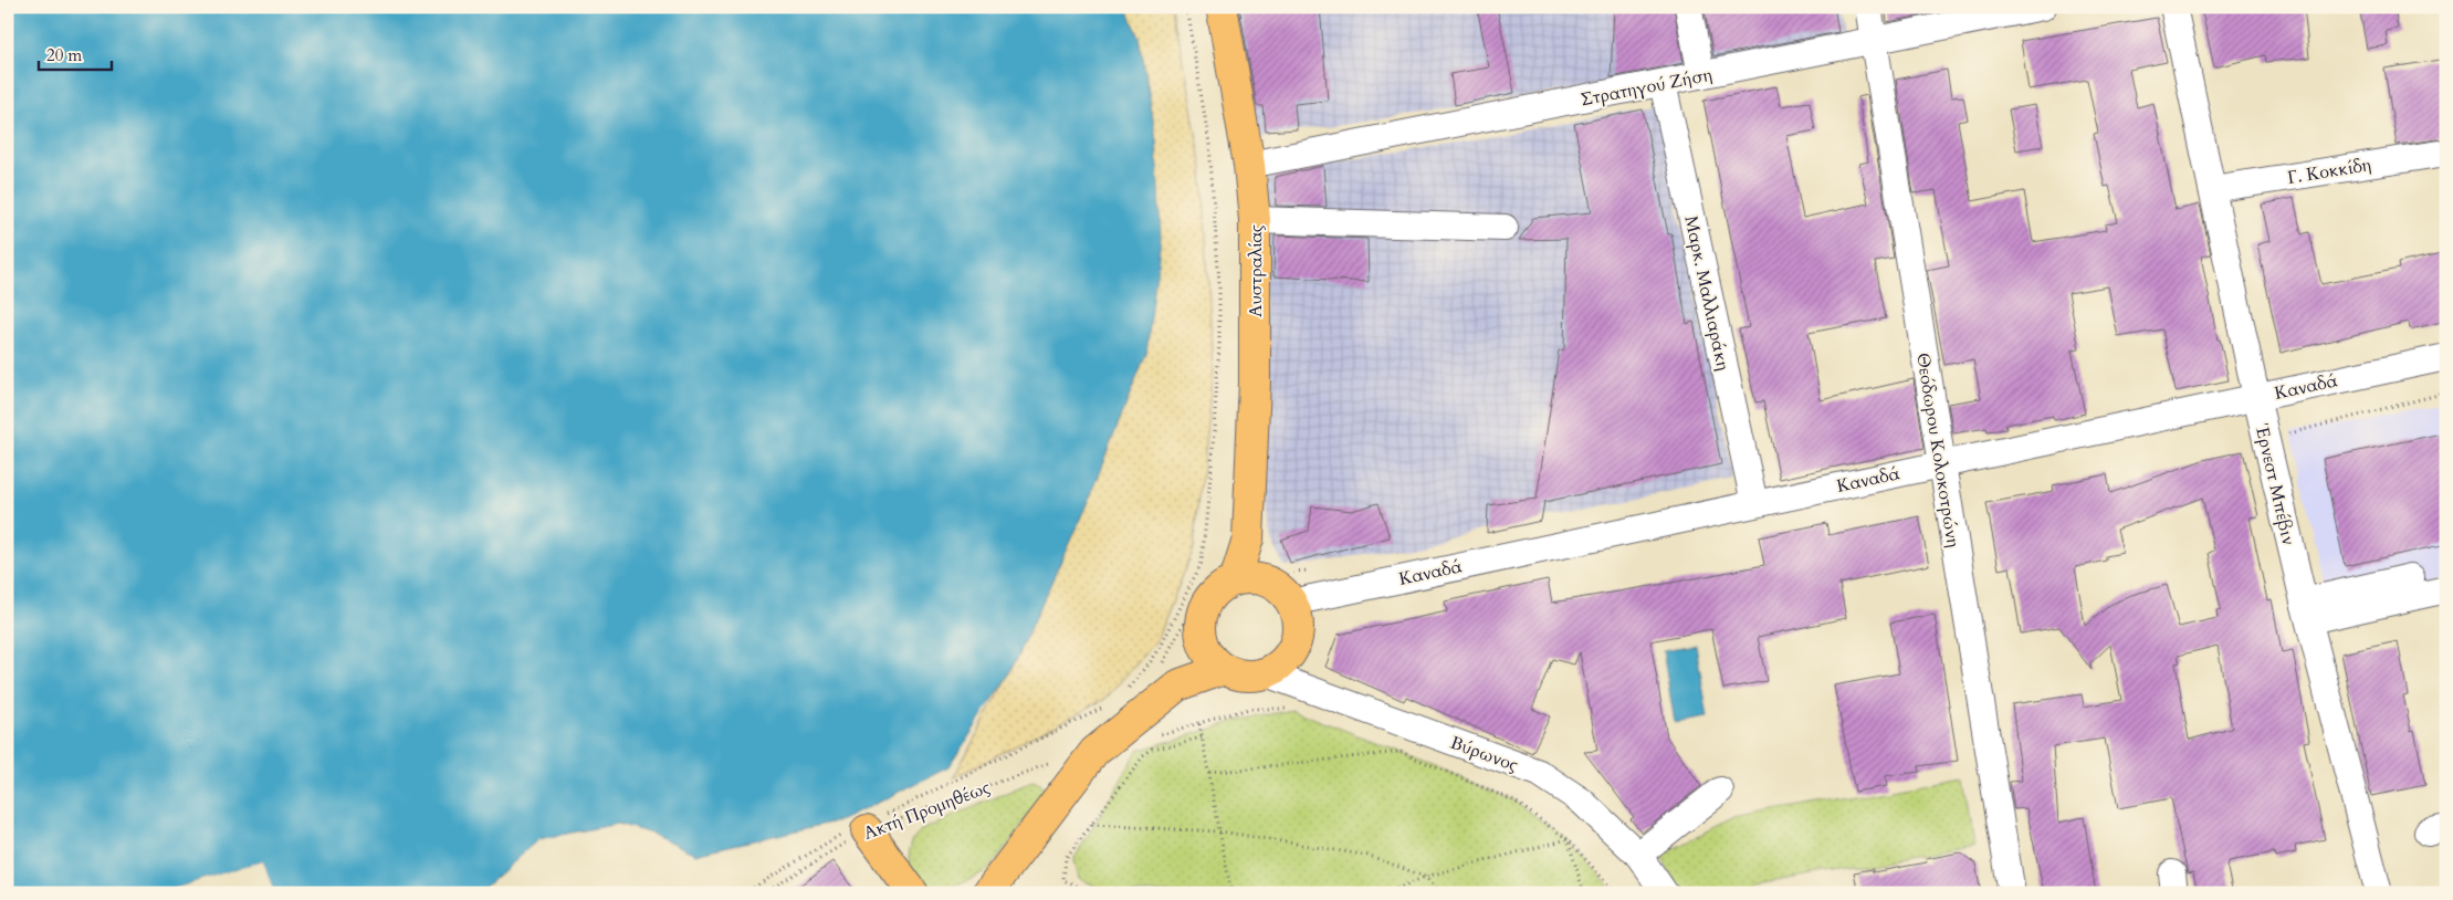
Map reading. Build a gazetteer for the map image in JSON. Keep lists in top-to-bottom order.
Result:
{
  "streets": {
    "main road": ["Αυστραλίας"],
    "street": [
      "Στρατηγού Ζήση",
      "Γ. Κοκκίδη",
      "Μαρκ. Μαλλιαράκη",
      "Καναδά",
      "Θεόδωρου Κολοκοτρώνη",
      "Έρνεστ Μπέβιν",
      "Βύρωνος"
    ],
    "path": ["Ακτή Προμηθέως"]
  },
  "crossings": [
    ["Στρατηγού Ζήση", "Αυστραλίας"],
    ["Στρατηγού Ζήση", "Μαρκ. Μαλλιαράκη"],
    ["Στρατηγού Ζήση", "Θεόδωρου Κολοκοτρώνη"],
    ["Γ. Κοκκίδη", "Έρνεστ Μπέβιν"],
    ["Μαρκ. Μαλλιαράκη", "Καναδά"],
    ["Καναδά", "Θεόδωρου Κολοκοτρώνη"],
    ["Καναδά", "Έρνεστ Μπέβιν"],
    ["Καναδά", "Βύρωνος"]
  ],
  "scale_bar": "20 m"
}
